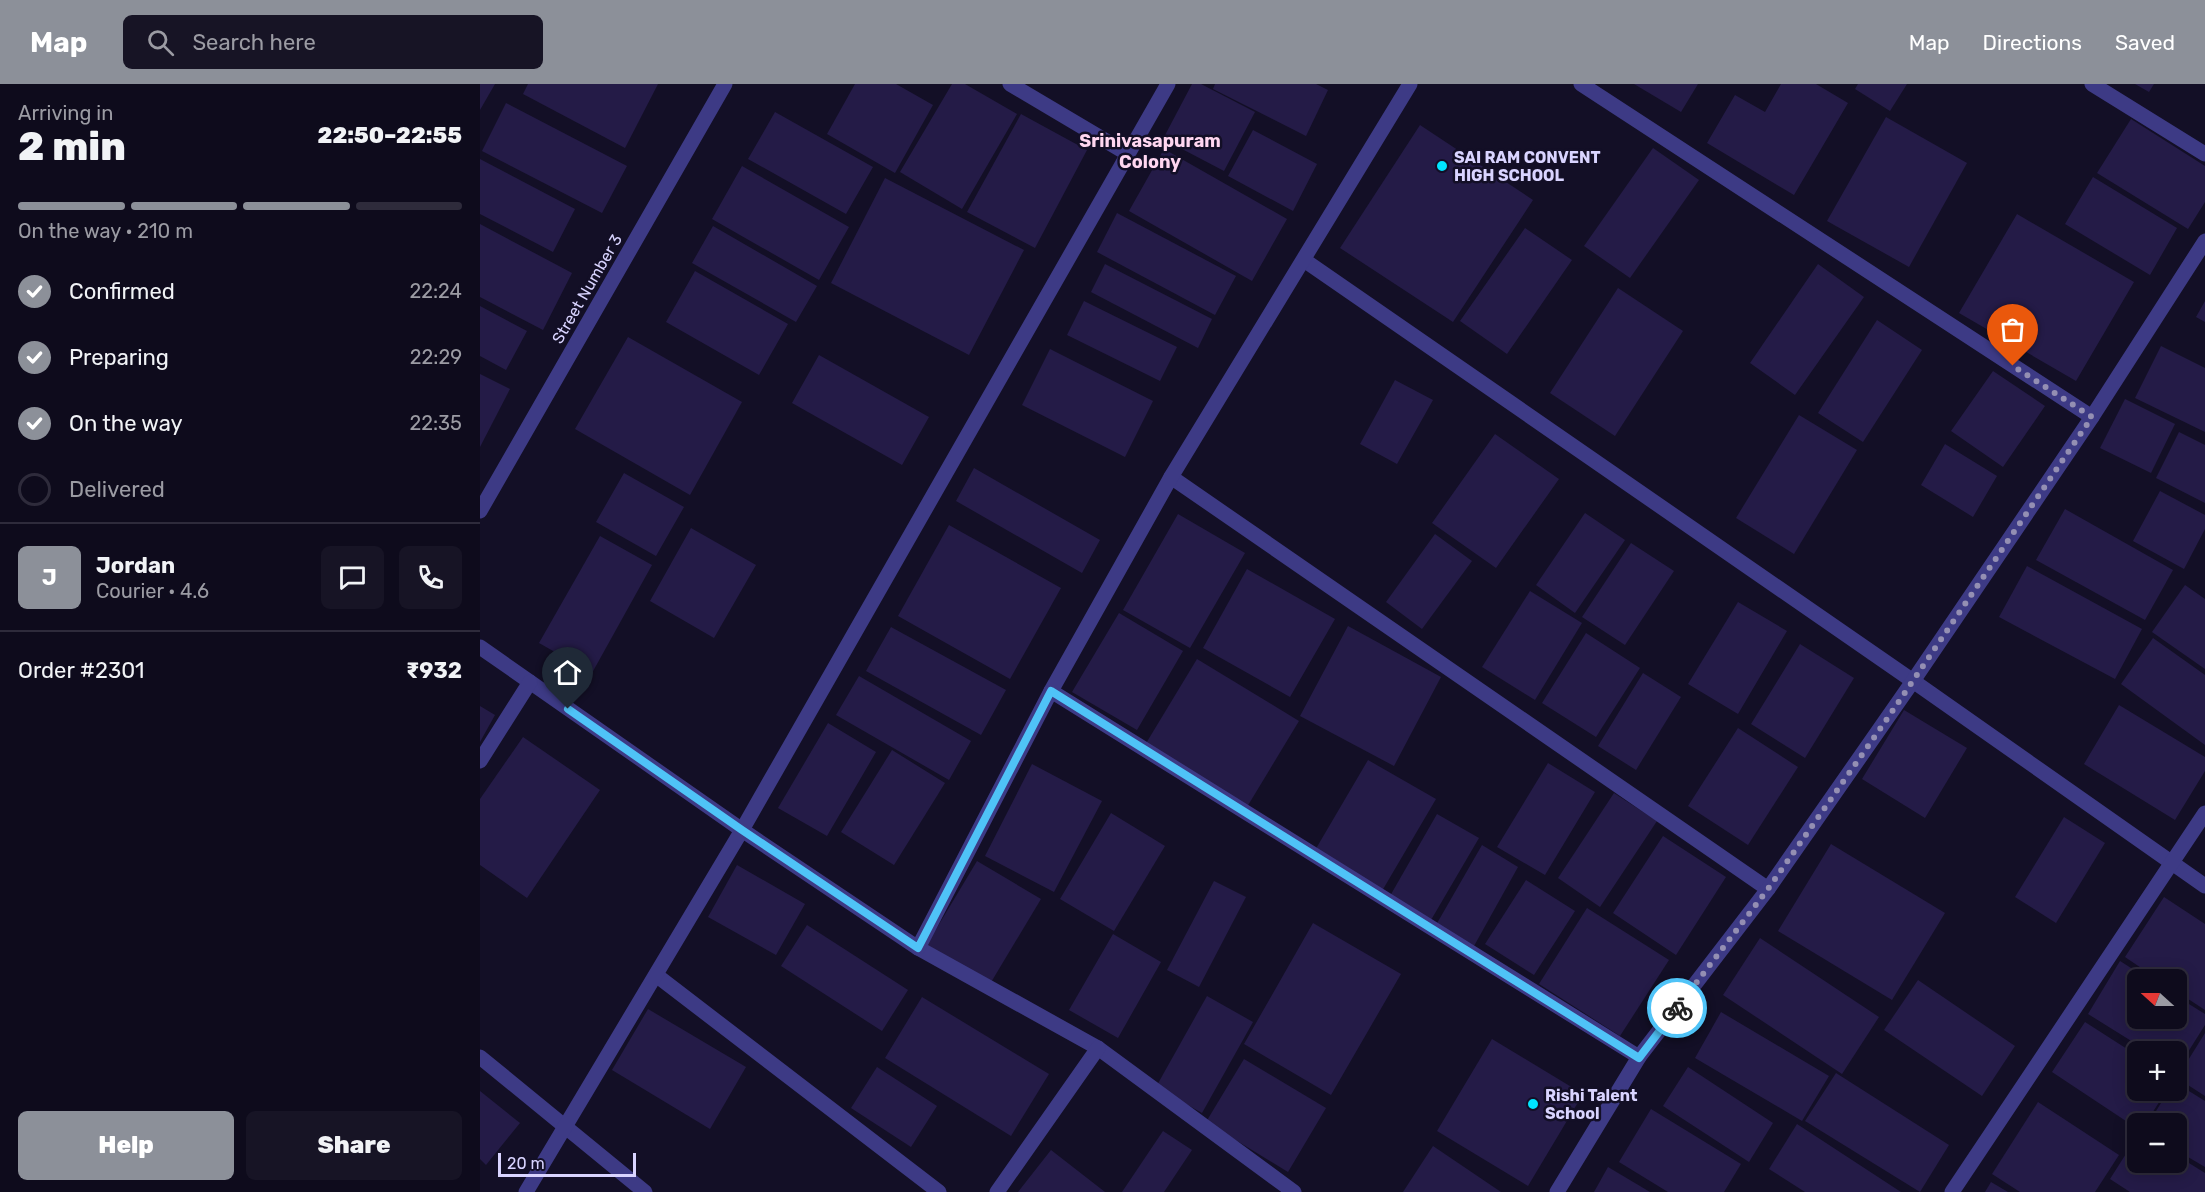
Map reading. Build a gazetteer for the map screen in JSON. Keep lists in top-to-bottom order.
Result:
{
  "streets": {
    "street": ["Street Number 3"]
  },
  "districts": ["Srinivasapuram Colony"],
  "places": ["SAI RAM CONVENT HIGH SCHOOL", "Rishi Talent School"],
  "scale_bar": "20 m",
  "north": "left",
  "page": {
    "header": "Map",
    "search": "Search here",
    "nav": ["Map", "Directions", "Saved"],
    "heading": ["2 min", "Arriving in", "22:50–22:55"],
    "panel": [
      "Jordan",
      "Courier · 4.6",
      "Order #2301",
      "₹932"
    ],
    "bar": "On the way · 210 m",
    "list": [
      ["Confirmed", "22:24"],
      ["Preparing", "22:29"],
      ["On the way", "22:35"],
      "Delivered"
    ],
    "round": "J",
    "map_buttons": ["+", "−"],
    "buttons": ["Help", "Share"],
    "scale": "20 m"
  }
}
